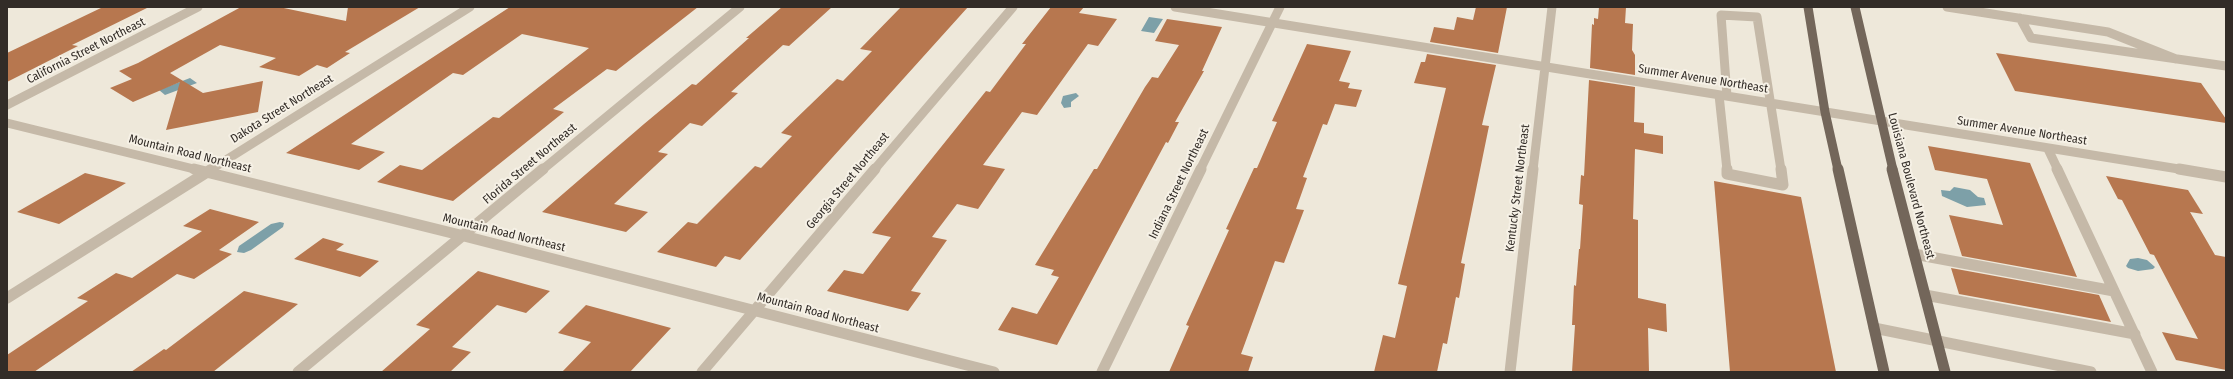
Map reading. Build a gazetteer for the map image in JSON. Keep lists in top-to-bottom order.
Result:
{
  "streets": {
    "main road": ["Louisiana Boulevard Northeast"],
    "street": [
      "California Street Northeast",
      "Summer Avenue Northeast",
      "Dakota Street Northeast",
      "Mountain Road Northeast",
      "Florida Street Northeast",
      "Georgia Street Northeast",
      "Indiana Street Northeast",
      "Kentucky Street Northeast"
    ]
  },
  "crossings": [
    ["Summer Avenue Northeast", "Indiana Street Northeast"],
    ["Summer Avenue Northeast", "Louisiana Boulevard Northeast"],
    ["Summer Avenue Northeast", "Kentucky Street Northeast"],
    ["Dakota Street Northeast", "Mountain Road Northeast"],
    ["Mountain Road Northeast", "Florida Street Northeast"],
    ["Mountain Road Northeast", "Georgia Street Northeast"]
  ]
}
